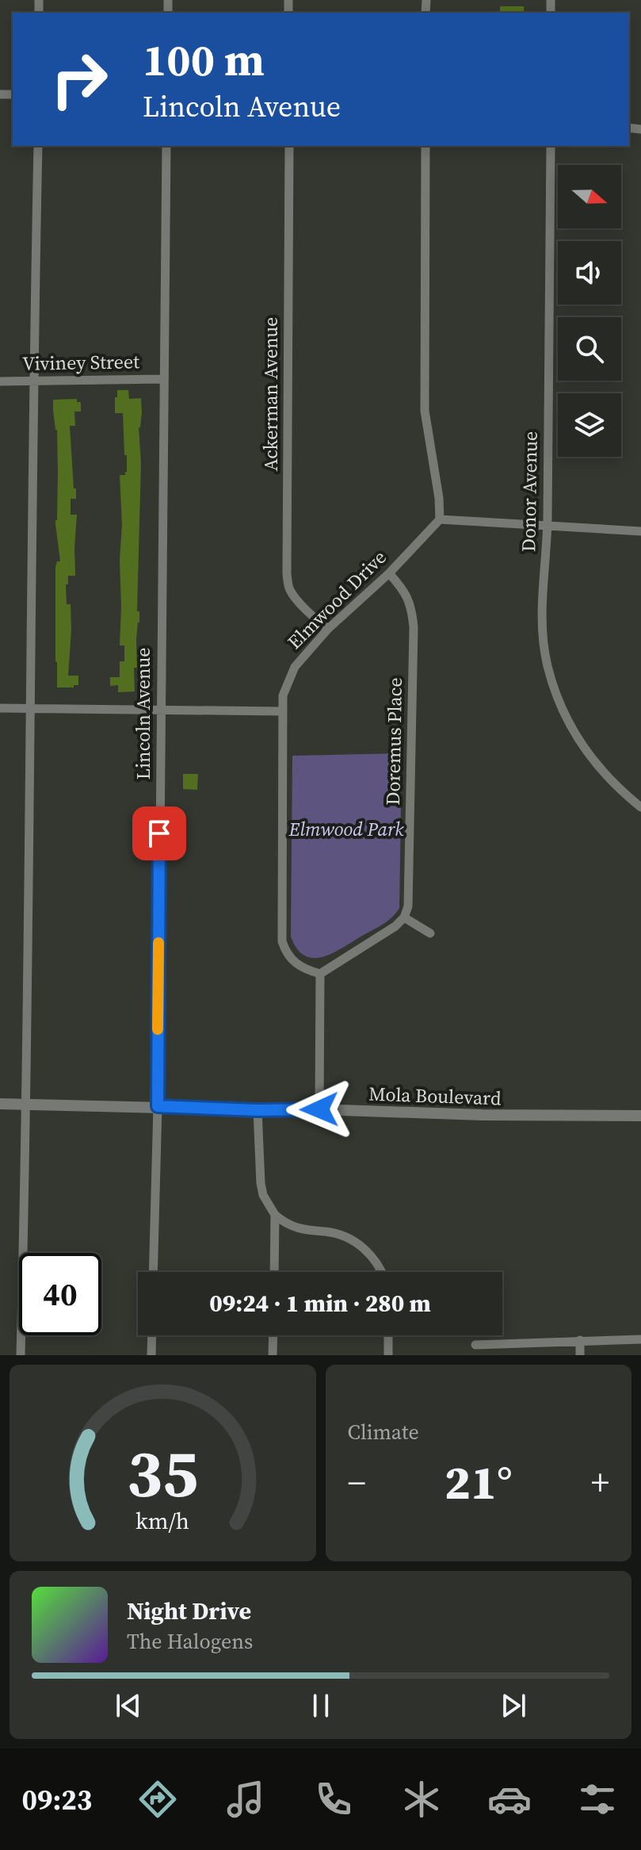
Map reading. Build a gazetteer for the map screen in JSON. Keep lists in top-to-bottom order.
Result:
{
  "streets": {
    "street": [
      "Viviney Street",
      "Ackerman Avenue",
      "Donor Avenue",
      "Elmwood Drive",
      "Lincoln Avenue",
      "Doremus Place",
      "Mola Boulevard"
    ]
  },
  "crossings": [
    ["Viviney Street", "Lincoln Avenue"],
    ["Ackerman Avenue", "Elmwood Drive"],
    ["Elmwood Drive", "Doremus Place"],
    ["Lincoln Avenue", "Mola Boulevard"]
  ],
  "parks": ["Elmwood Park"],
  "north": "right",
  "page": {
    "turn": ["100 m", "Lincoln Avenue"],
    "limit": "40",
    "trip": "09:24 · 1 min · 280 m",
    "tile": "Climate",
    "heat": ["−", "21°", "+"],
    "song": ["Night Drive", "The Halogens"],
    "tabs": "09:23",
    "gauge": ["35", "km/h"]
  }
}
